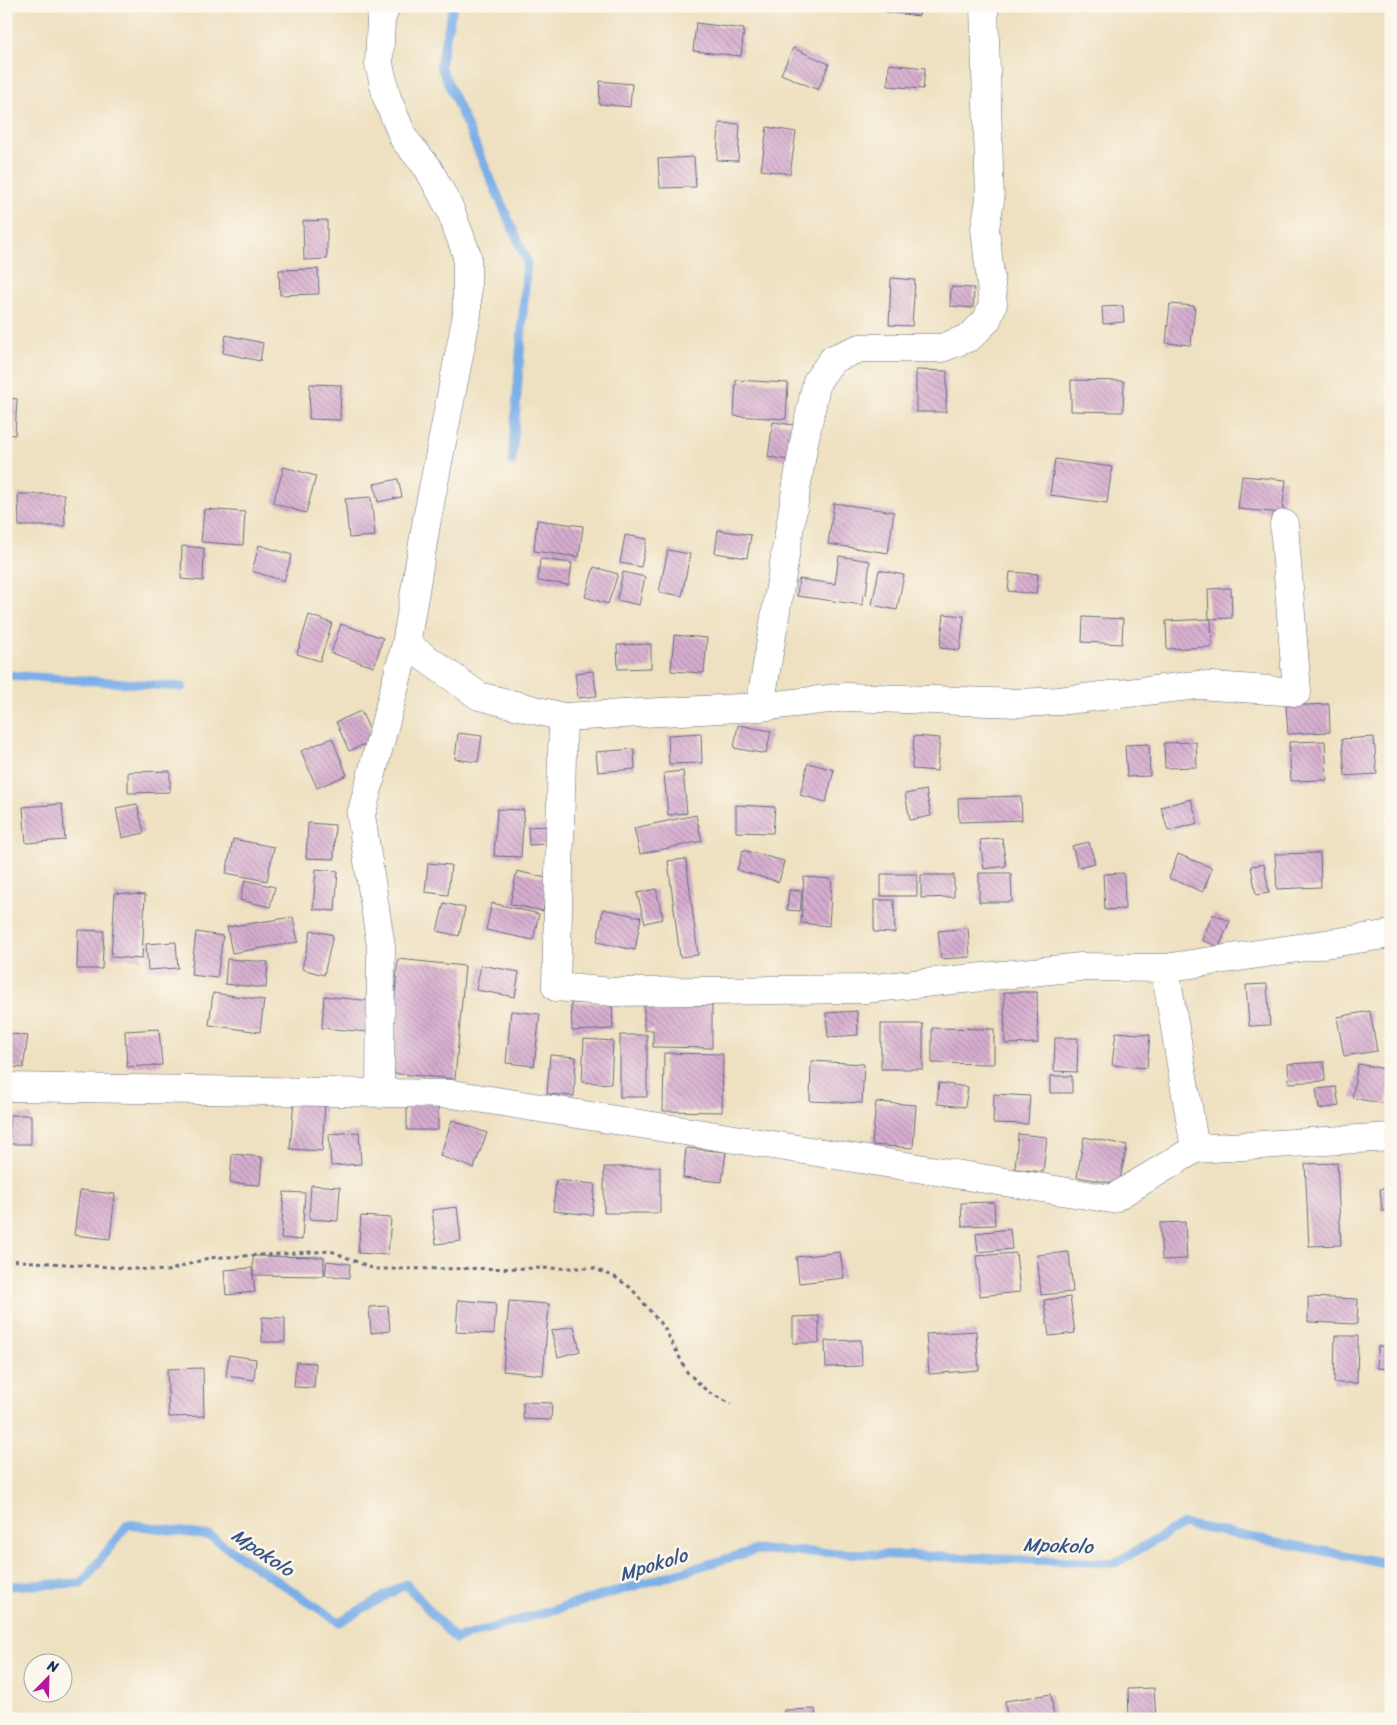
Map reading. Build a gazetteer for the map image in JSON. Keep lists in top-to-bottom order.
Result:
{
  "water": ["Mpokolo"],
  "north": "top right"
}
